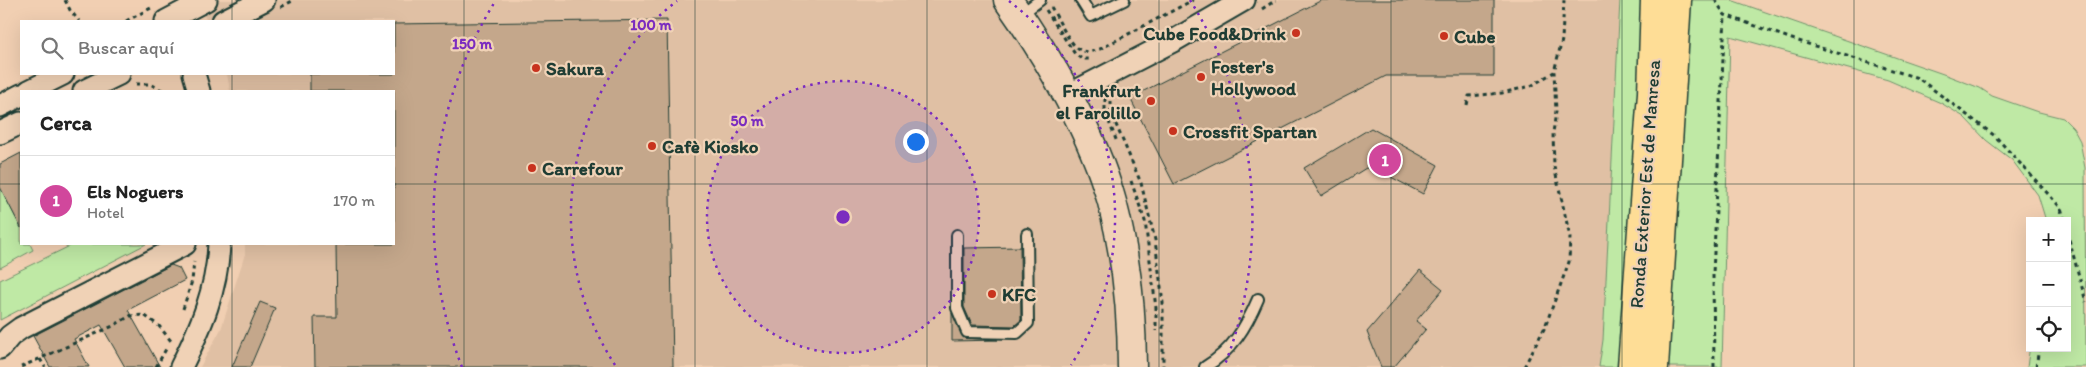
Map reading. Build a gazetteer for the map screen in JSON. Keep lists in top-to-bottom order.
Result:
{
  "streets": {
    "highway": ["Ronda Exterior Est de Manresa"]
  },
  "places": [
    "Cube Food&Drink",
    "Cube",
    "Sakura",
    "Foster's Hollywood",
    "Frankfurt el Farolillo",
    "Crossfit Spartan",
    "Cafè Kiosko",
    "Carrefour",
    "KFC"
  ],
  "page": {
    "search": "Buscar aquí",
    "heading": "Cerca",
    "pins": "1",
    "list": [
      {
        "mark": "1",
        "name": "Els Noguers",
        "note": "Hotel",
        "value": "170 m"
      }
    ],
    "map_buttons": ["+", "−"]
  },
  "rings": ["100 m", "150 m", "50 m"]
}
